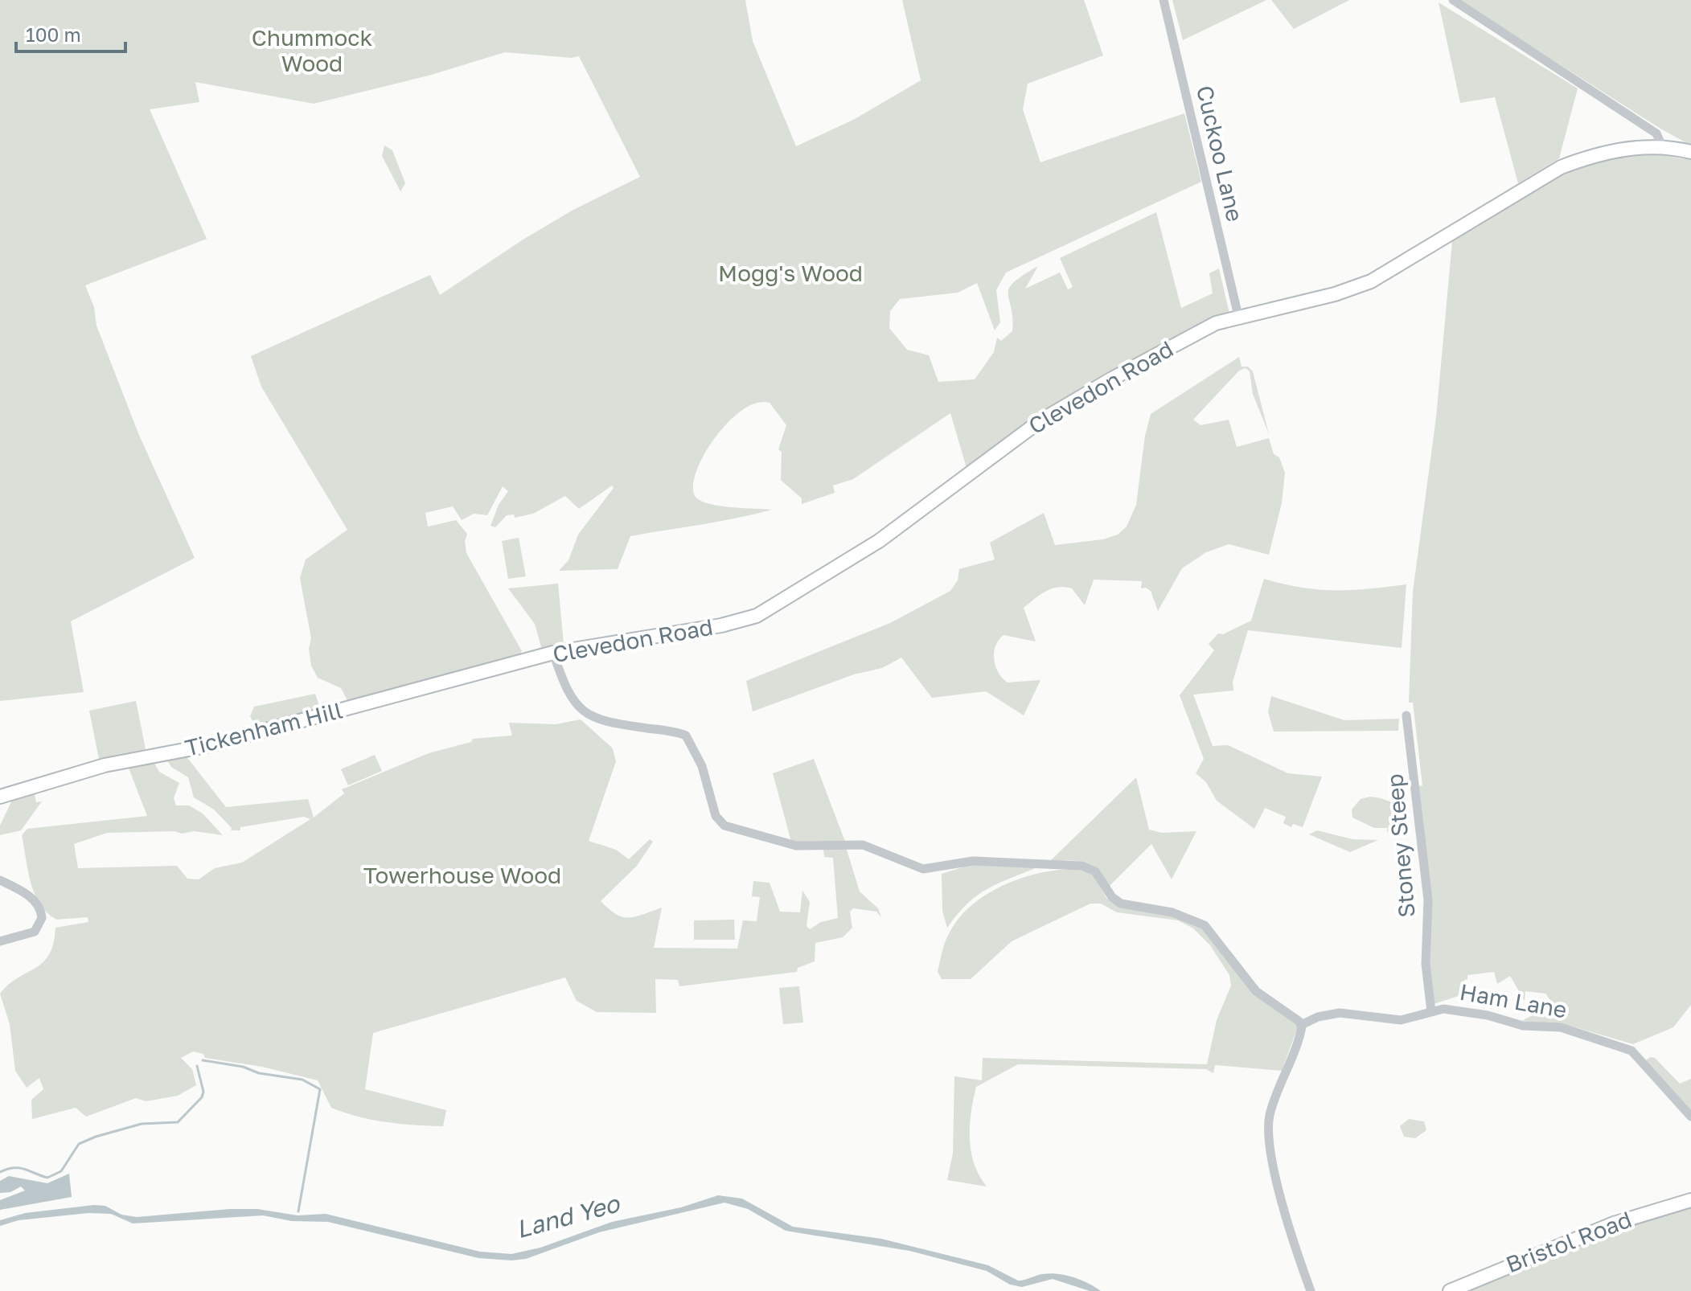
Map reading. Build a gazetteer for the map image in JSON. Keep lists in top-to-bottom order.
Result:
{
  "streets": {
    "main road": ["Clevedon Road", "Tickenham Hill", "Bristol Road"],
    "street": ["Cuckoo Lane", "Stoney Steep", "Ham Lane"]
  },
  "crossings": [
    ["Cuckoo Lane", "Clevedon Road"],
    ["Clevedon Road", "Tickenham Hill"],
    ["Stoney Steep", "Ham Lane"]
  ],
  "water": ["Land Yeo"],
  "parks": ["Chummock Wood", "Mogg's Wood", "Towerhouse Wood"],
  "scale_bar": "100 m"
}
